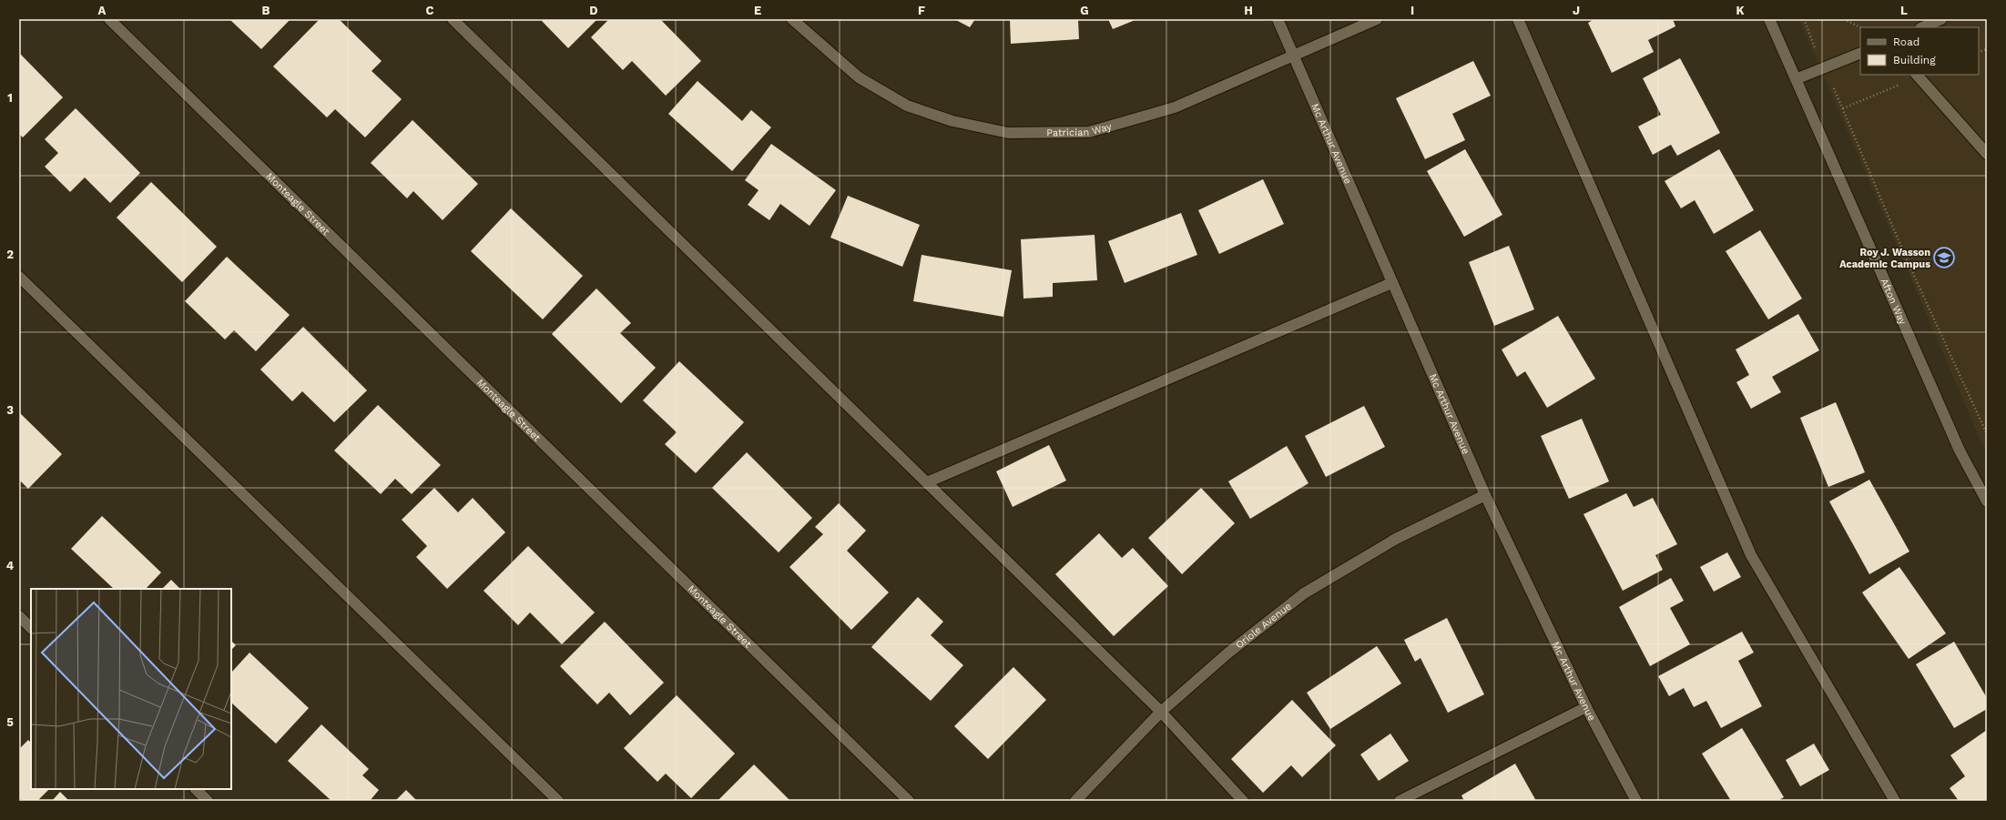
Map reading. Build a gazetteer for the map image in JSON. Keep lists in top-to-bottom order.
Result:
{
  "streets": {
    "street": [
      "Patrician Way",
      "Mc Arthur Avenue",
      "Monteagle Street",
      "Afton Way",
      "Oriole Avenue"
    ]
  },
  "crossings": [
    ["Patrician Way", "Mc Arthur Avenue"],
    ["Mc Arthur Avenue", "Oriole Avenue"]
  ],
  "places": {
    "school or university": ["Roy J. Wasson Academic Campus"]
  },
  "legend": ["Road", "Building"],
  "grid": {
    "columns": [
      "A",
      "B",
      "C",
      "D",
      "E",
      "F",
      "G",
      "H",
      "I",
      "J",
      "K",
      "L"
    ],
    "rows": [
      "1",
      "2",
      "3",
      "4",
      "5"
    ]
  }
}
